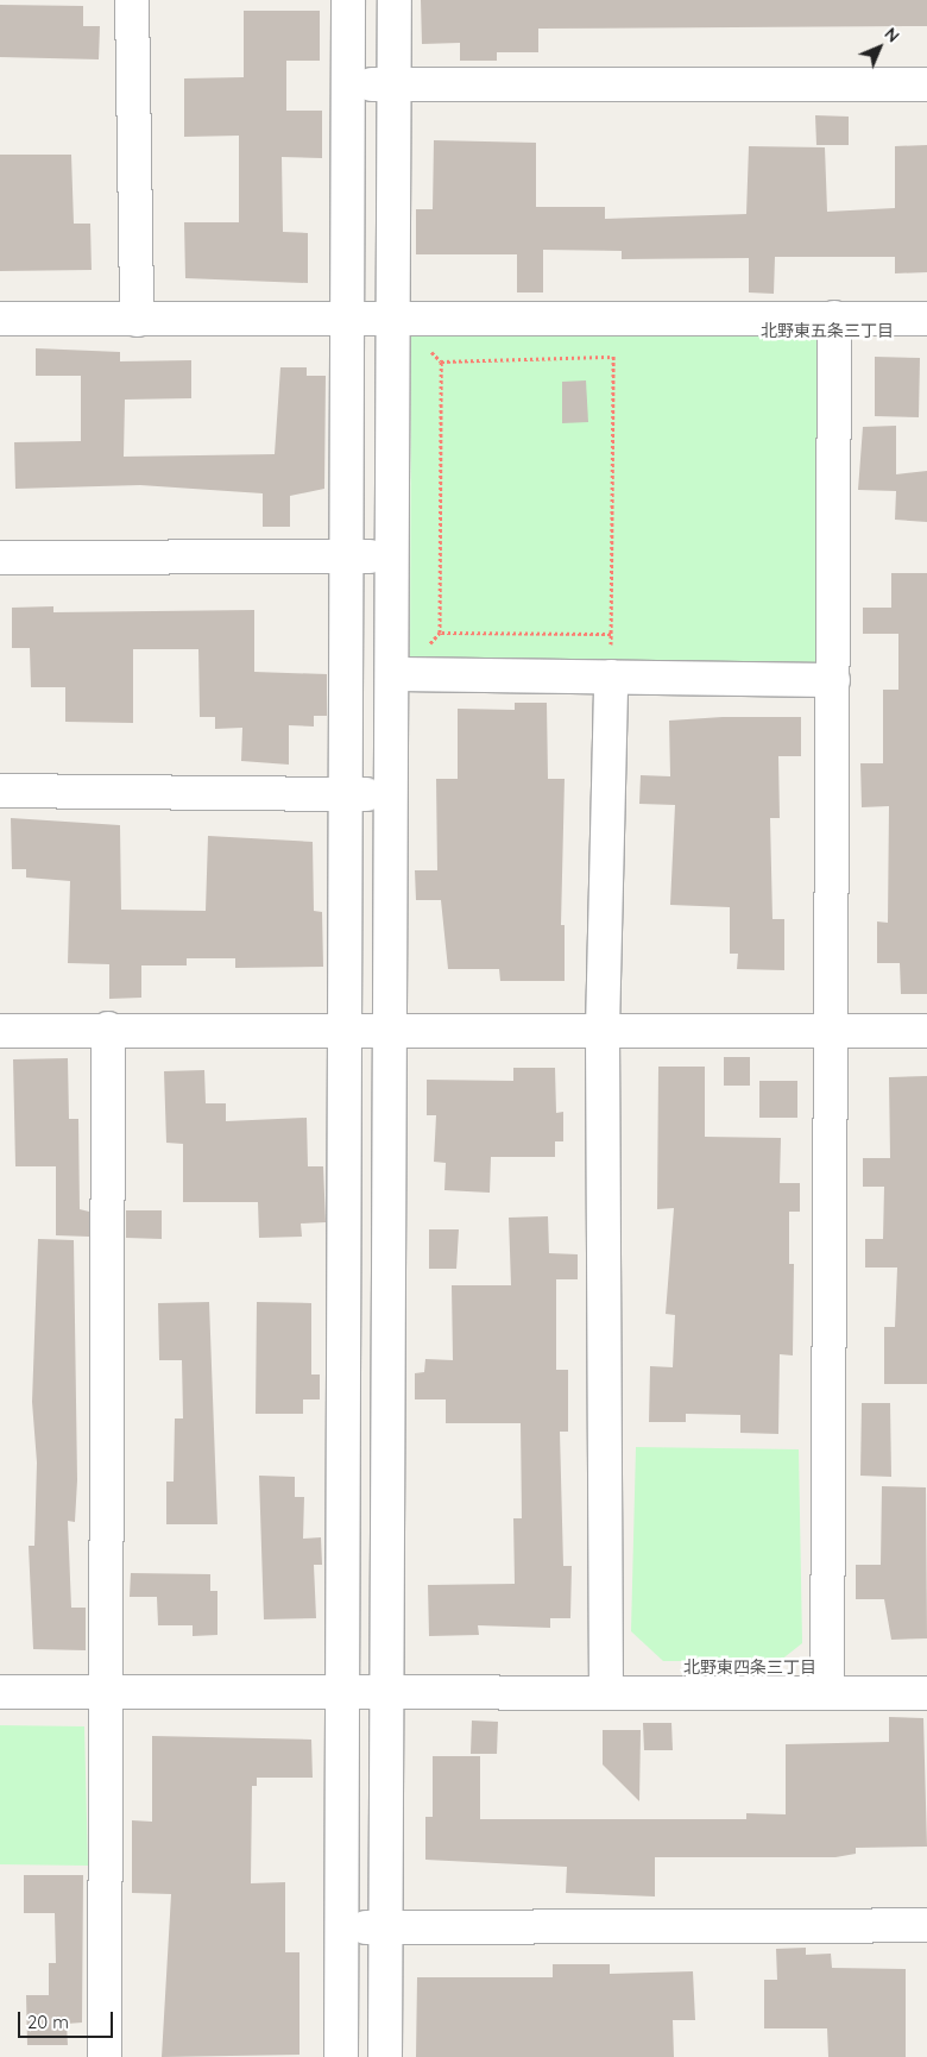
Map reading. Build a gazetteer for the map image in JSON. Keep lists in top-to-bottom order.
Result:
{
  "districts": ["北野東五条三丁目", "北野東四条三丁目"],
  "scale_bar": "20 m",
  "north": "top right"
}
